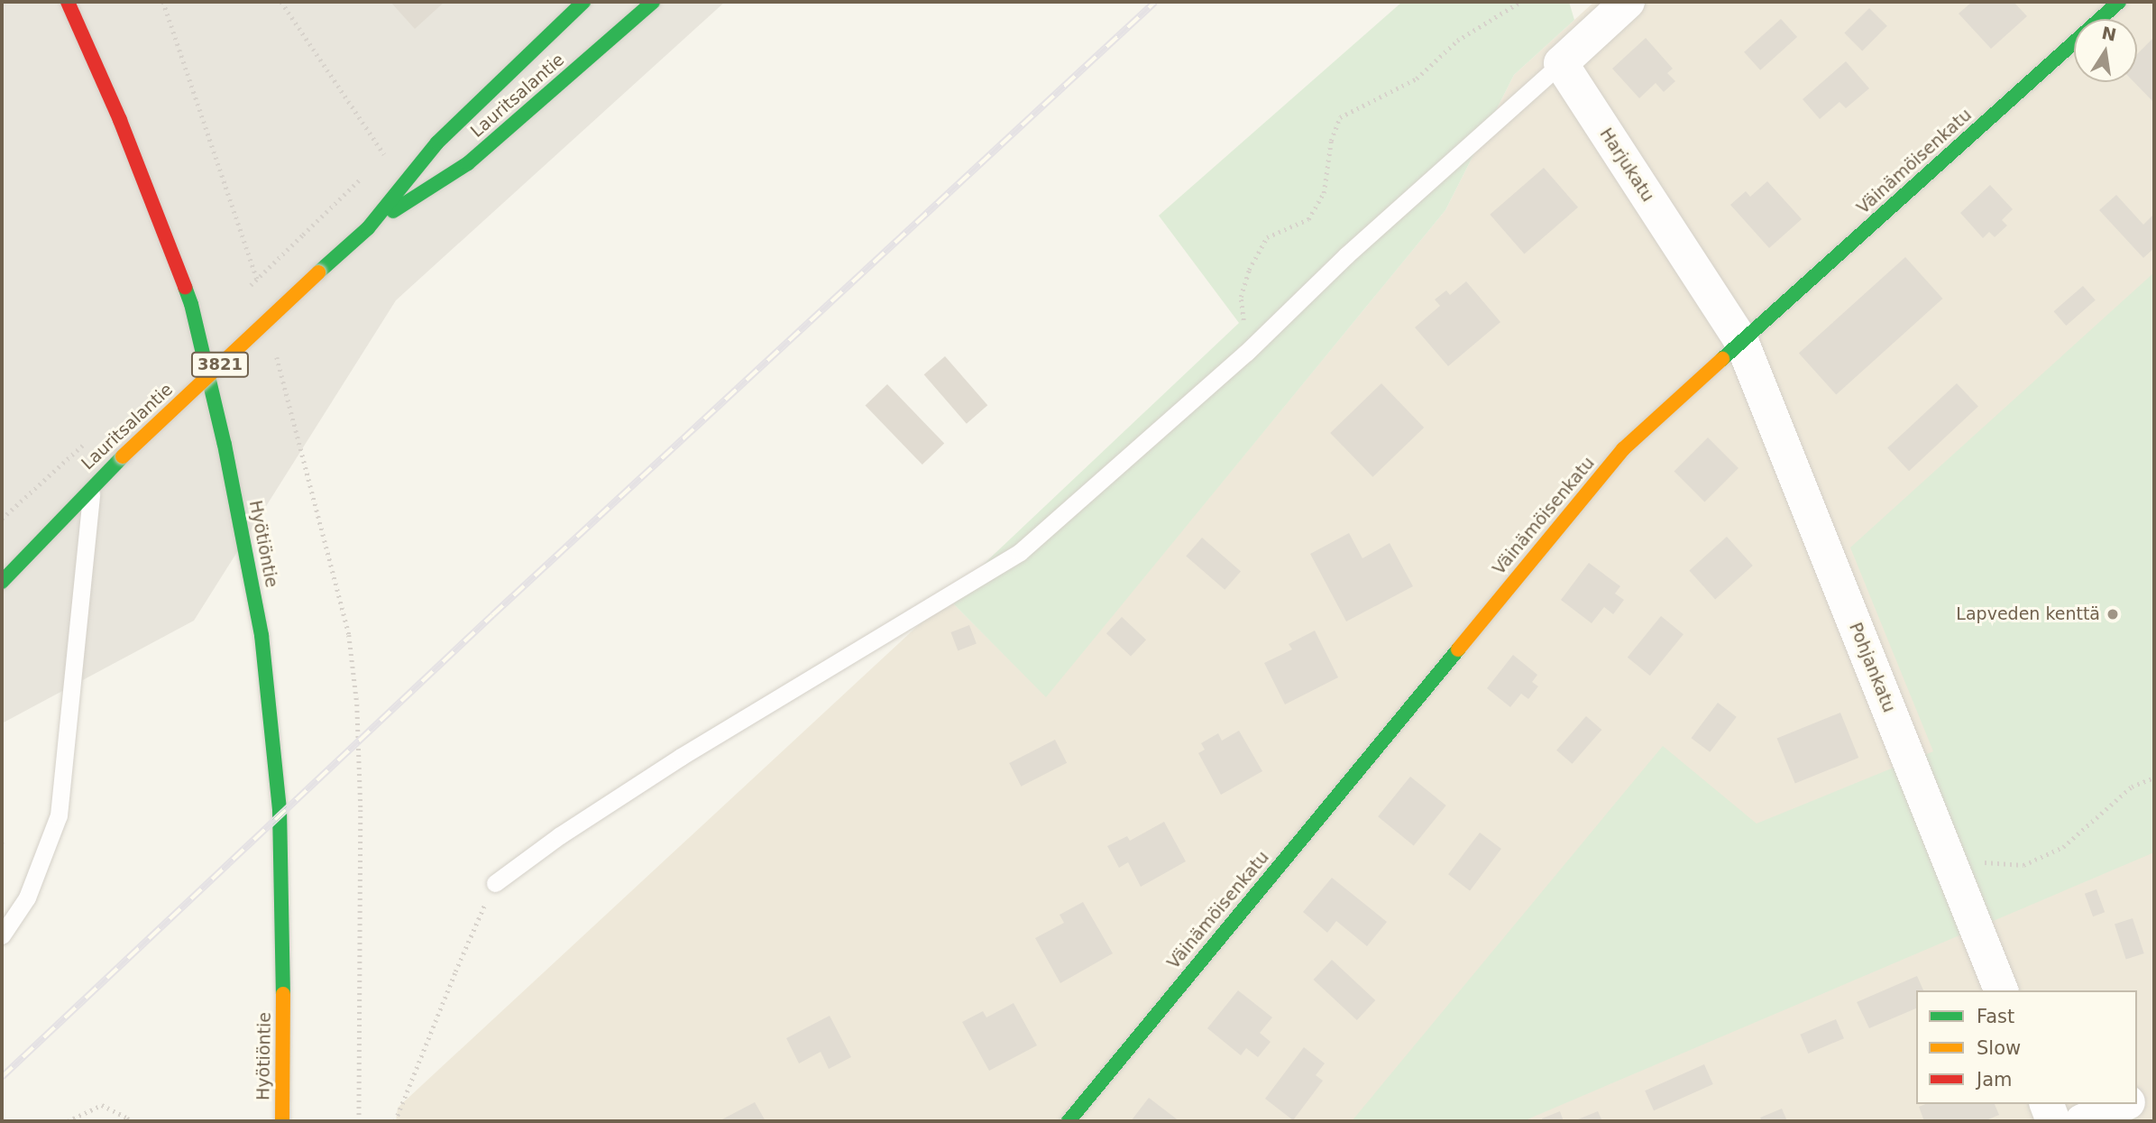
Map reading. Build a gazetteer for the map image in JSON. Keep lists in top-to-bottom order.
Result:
{
  "streets": {
    "main road": [
      "Lauritsalantie",
      "Väinämöisenkatu",
      "3821",
      "Hyötiöntie"
    ],
    "street": ["Harjukatu", "Pohjankatu"]
  },
  "crossings": [
    ["Väinämöisenkatu", "Harjukatu"],
    ["Väinämöisenkatu", "Pohjankatu"],
    ["Harjukatu", "Pohjankatu"]
  ],
  "places": ["Lapveden kenttä"],
  "legend": ["Fast", "Slow", "Jam"],
  "north": "top"
}
